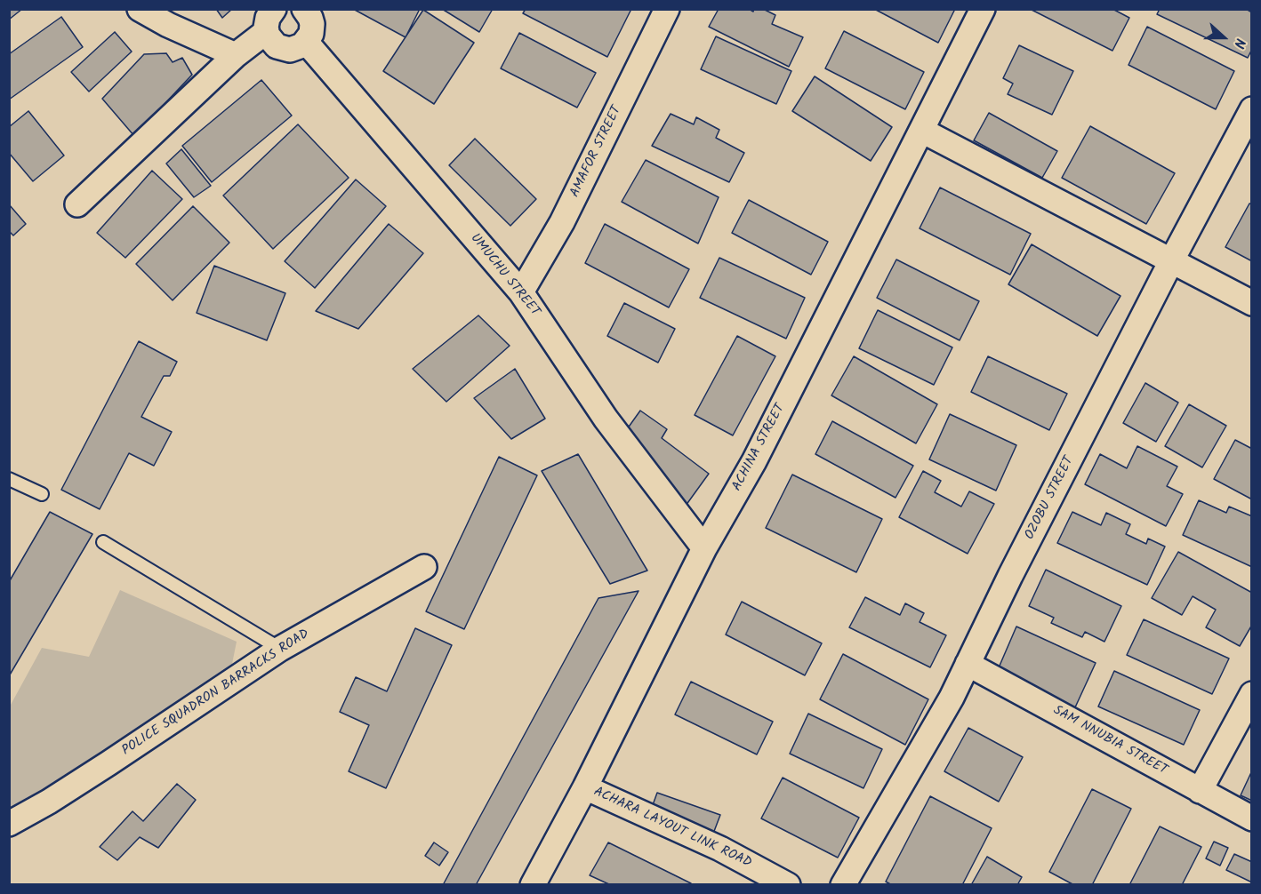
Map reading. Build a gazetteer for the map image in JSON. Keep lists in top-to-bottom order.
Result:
{
  "streets": {
    "street": [
      "AMAFOR STREET",
      "UMUCHU STREET",
      "ACHINA STREET",
      "OZOBU STREET",
      "POLICE SQUADRON BARRACKS ROAD",
      "SAM NNUBIA STREET",
      "ACHARA LAYOUT LINK ROAD"
    ]
  },
  "crossings": [
    ["AMAFOR STREET", "UMUCHU STREET"],
    ["UMUCHU STREET", "ACHINA STREET"],
    ["ACHINA STREET", "ACHARA LAYOUT LINK ROAD"],
    ["OZOBU STREET", "SAM NNUBIA STREET"]
  ],
  "north": "right"
}
